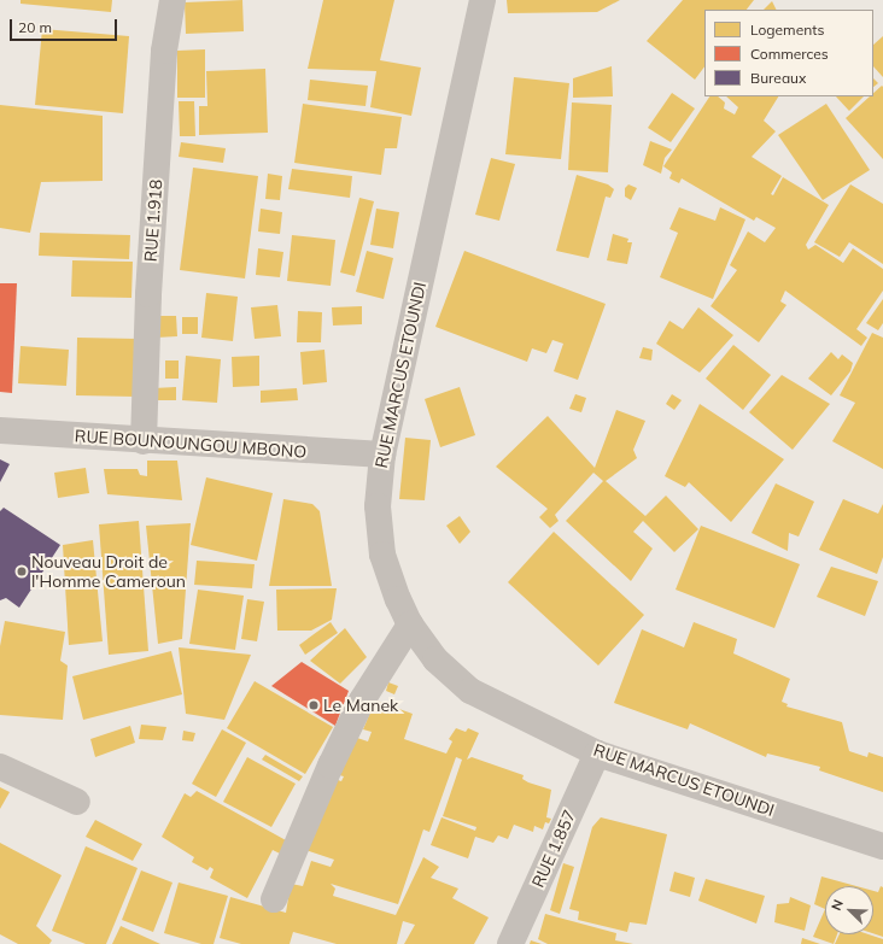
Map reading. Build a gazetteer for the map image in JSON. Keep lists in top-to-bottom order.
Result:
{
  "streets": {
    "street": [
      "RUE 1.918",
      "RUE MARCUS ETOUNDI",
      "RUE BOUNOUNGOU MBONO",
      "RUE 1.857"
    ]
  },
  "crossings": [
    ["RUE 1.918", "RUE BOUNOUNGOU MBONO"],
    ["RUE MARCUS ETOUNDI", "RUE BOUNOUNGOU MBONO"],
    ["RUE MARCUS ETOUNDI", "RUE 1.857"]
  ],
  "places": ["Nouveau Droit de l'Homme Cameroun", "Le Manek"],
  "legend": ["Logements", "Commerces", "Bureaux"],
  "scale_bar": "20 m",
  "north": "top left"
}
